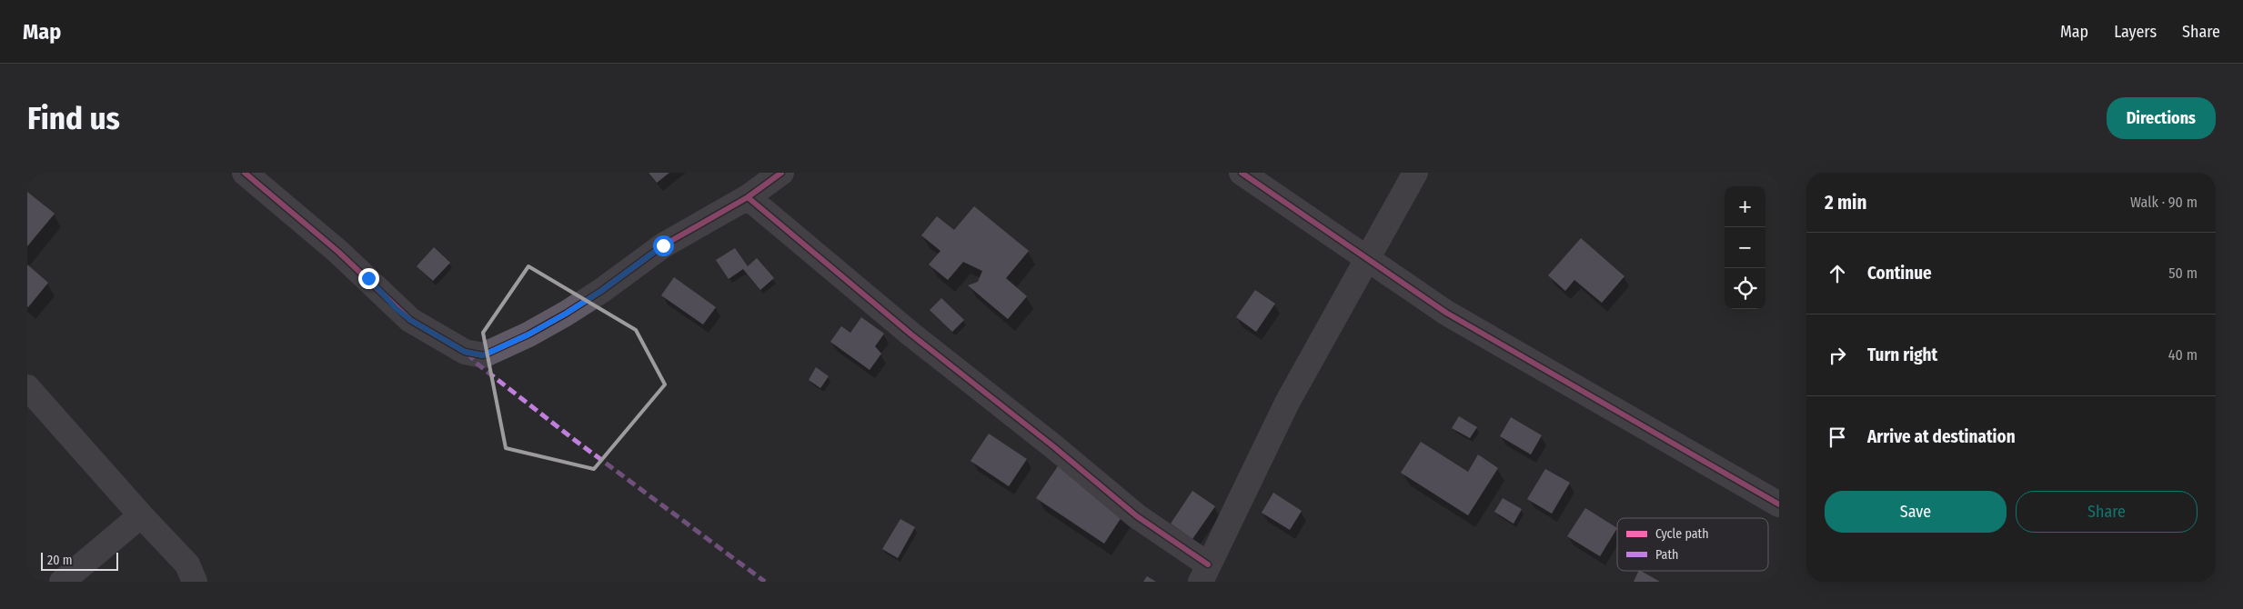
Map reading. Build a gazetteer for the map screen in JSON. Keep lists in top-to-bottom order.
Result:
{
  "legend": ["Cycle path", "Path"],
  "scale_bar": "20 m",
  "page": {
    "header": "Map",
    "nav": ["Map", "Layers", "Share"],
    "buttons": [
      "Directions",
      ["Save", "Share"]
    ],
    "title": "Find us",
    "heading": ["2 min", "Walk · 90 m"],
    "map_buttons": ["+", "−"],
    "list": [
      ["Continue", "50 m"],
      ["Turn right", "40 m"],
      "Arrive at destination"
    ],
    "scale": "20 m"
  }
}
